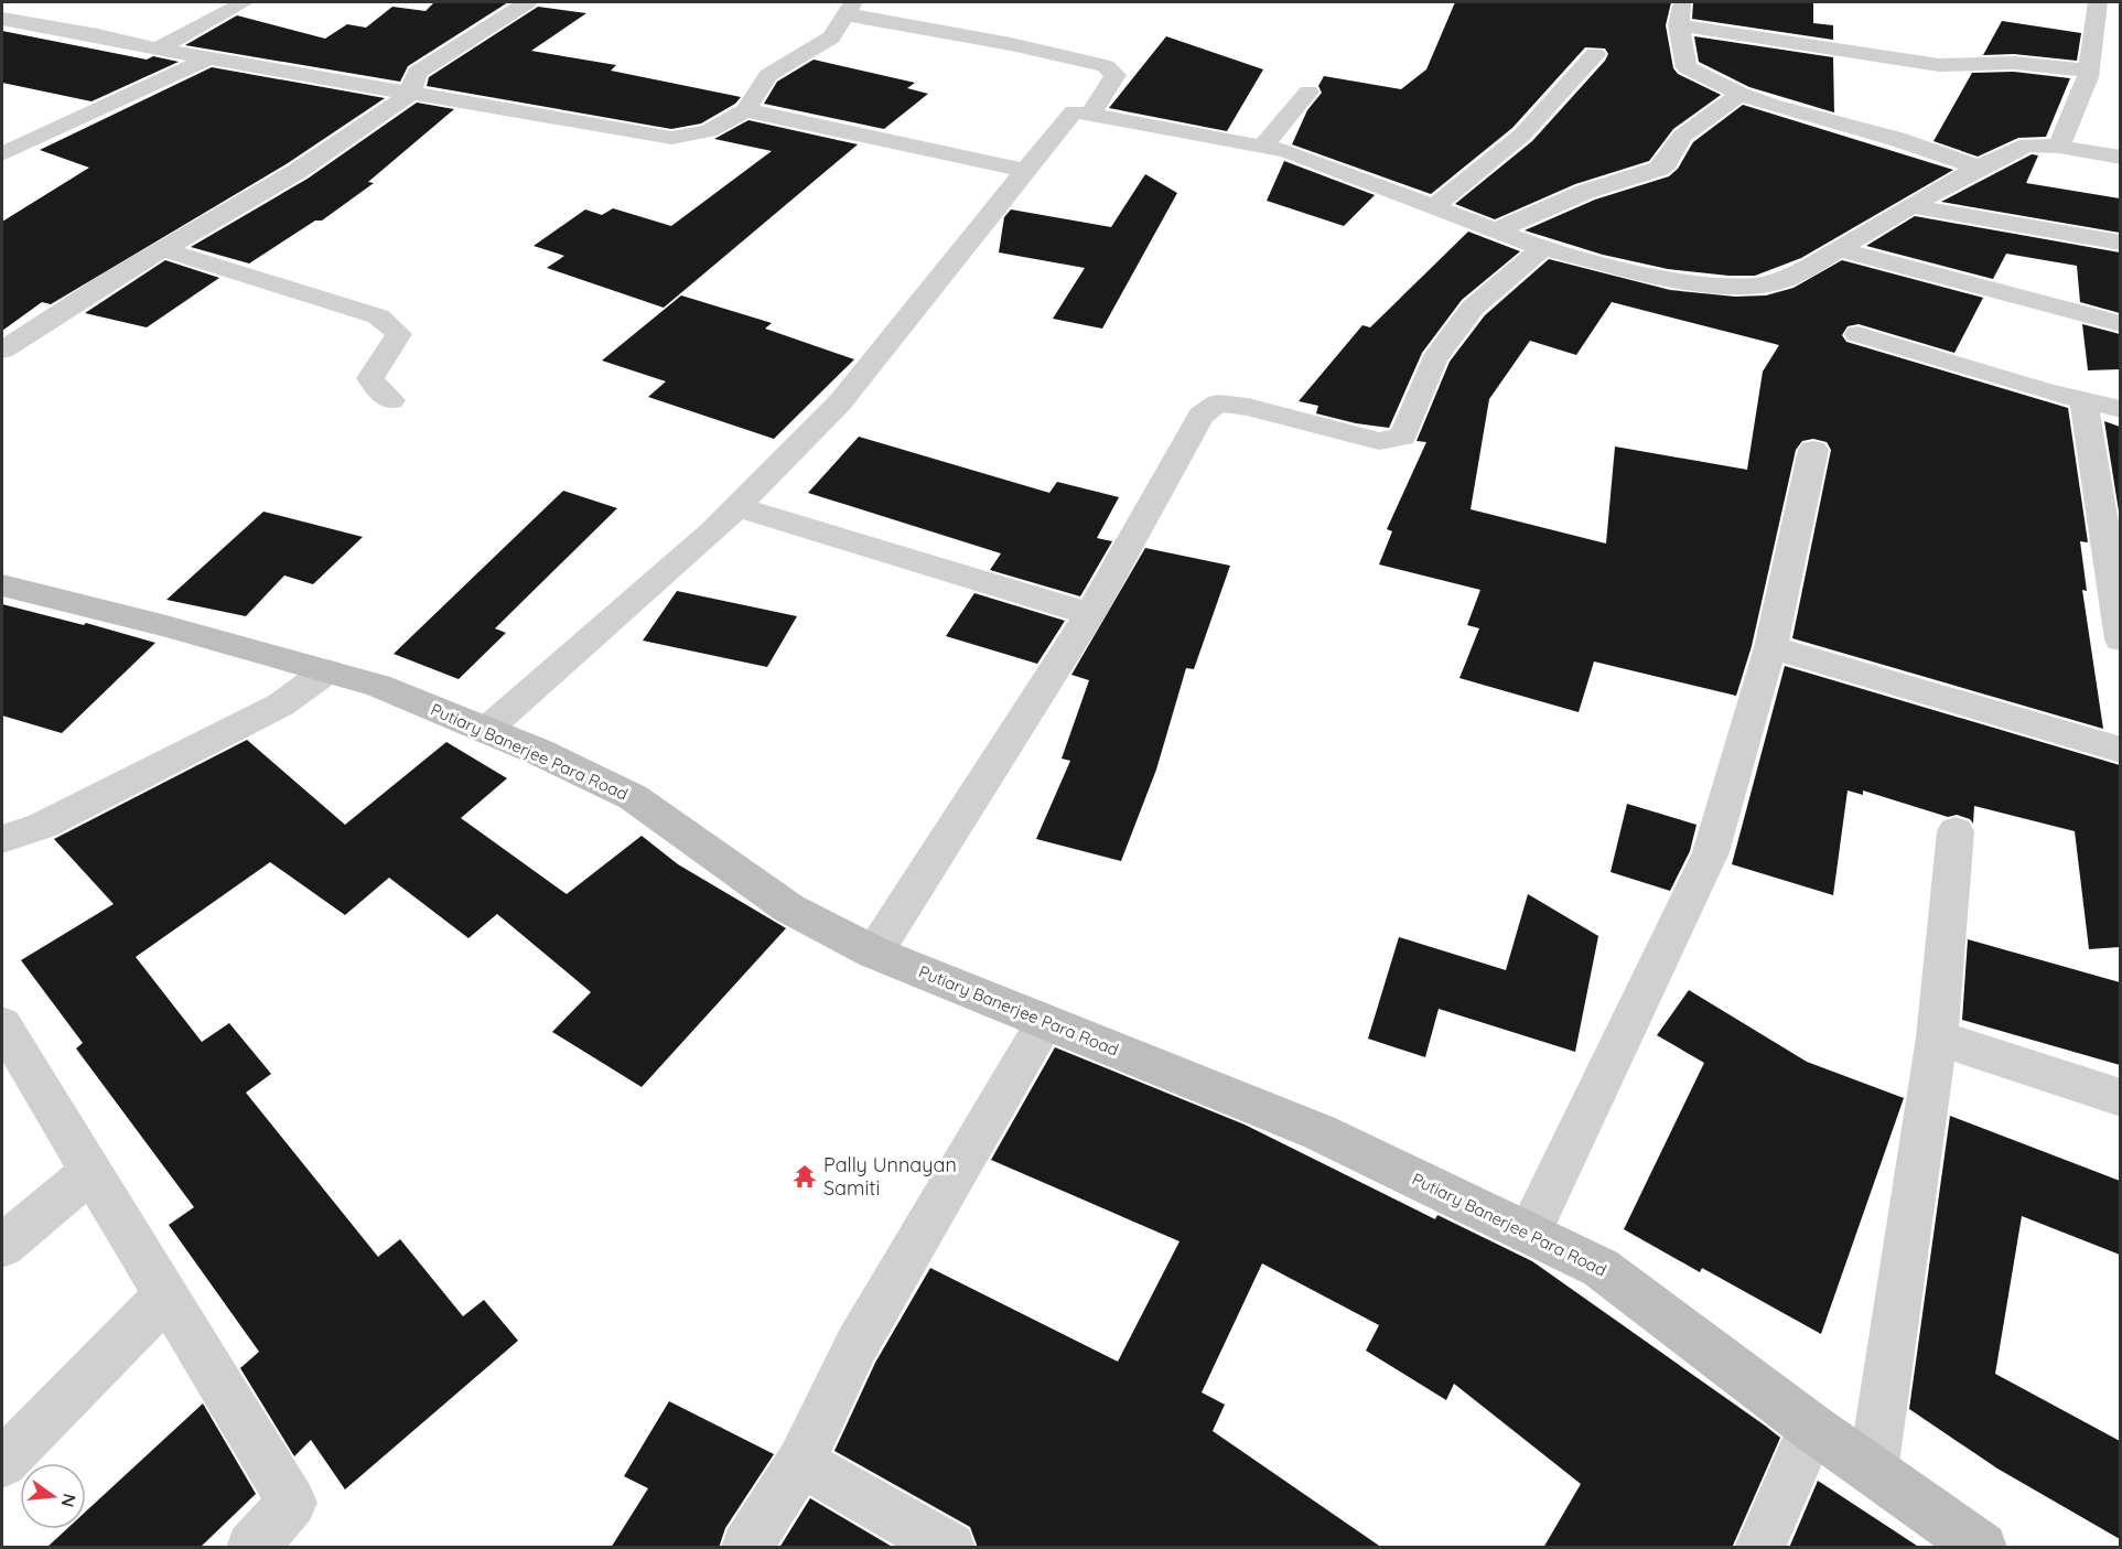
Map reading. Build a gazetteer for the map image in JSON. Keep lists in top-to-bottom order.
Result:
{
  "streets": {
    "street": ["Putiary Banerjee Para Road"]
  },
  "places": {
    "temple": ["Pally Unnayan Samiti"]
  },
  "north": "right"
}
